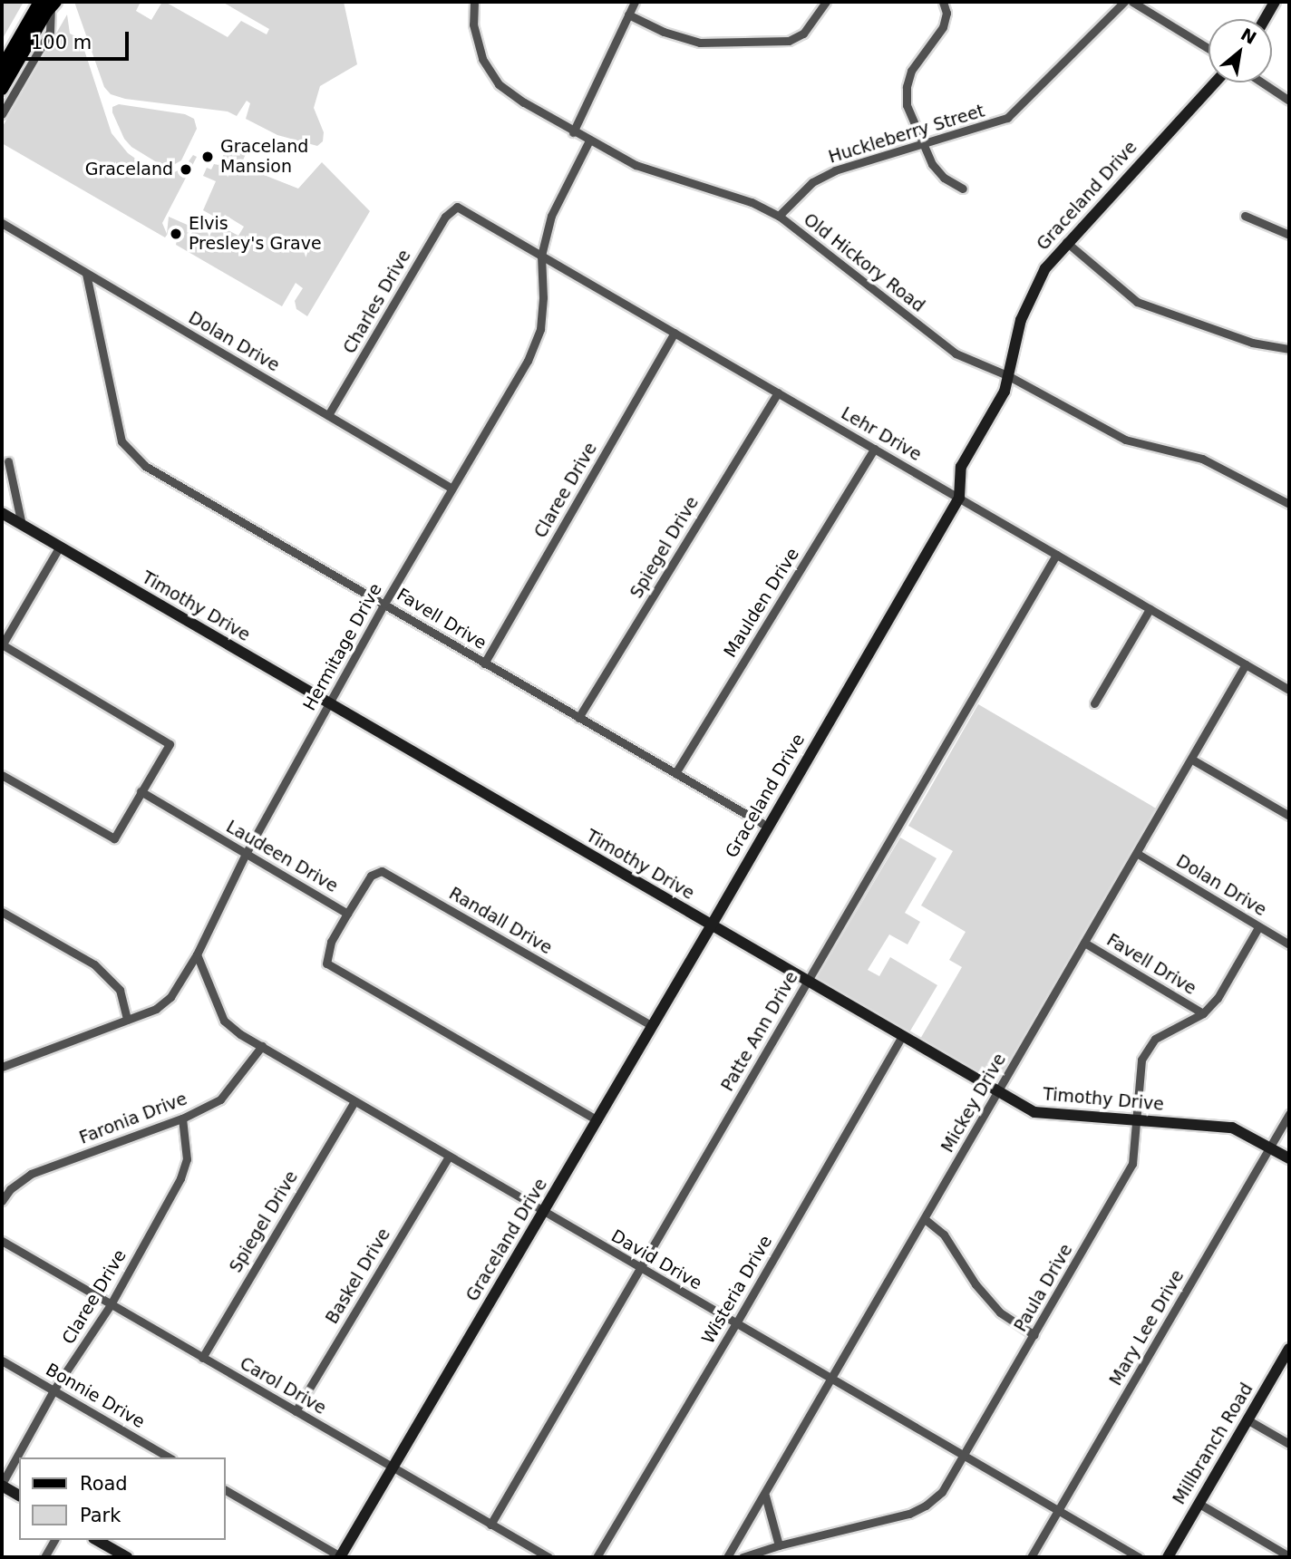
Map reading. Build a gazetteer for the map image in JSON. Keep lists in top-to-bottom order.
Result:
{
  "streets": {
    "street": [
      "Huckleberry Street",
      "Graceland Drive",
      "Old Hickory Road",
      "Charles Drive",
      "Dolan Drive",
      "Lehr Drive",
      "Claree Drive",
      "Spiegel Drive",
      "Maulden Drive",
      "Timothy Drive",
      "Favell Drive",
      "Hermitage Drive",
      "Laudeen Drive",
      "Randall Drive",
      "Patte Ann Drive",
      "Mickey Drive",
      "Faronia Drive",
      "David Drive",
      "Baskel Drive",
      "Paula Drive",
      "Wisteria Drive",
      "Mary Lee Drive",
      "Carol Drive",
      "Bonnie Drive",
      "Millbranch Road"
    ]
  },
  "crossings": [
    ["Huckleberry Street", "Old Hickory Road"],
    ["Graceland Drive", "Old Hickory Road"],
    ["Graceland Drive", "Lehr Drive"],
    ["Graceland Drive", "Timothy Drive"],
    ["Graceland Drive", "Favell Drive"],
    ["Graceland Drive", "Laudeen Drive"],
    ["Graceland Drive", "Randall Drive"],
    ["Graceland Drive", "David Drive"],
    ["Graceland Drive", "Carol Drive"],
    ["Old Hickory Road", "Hermitage Drive"],
    ["Charles Drive", "Dolan Drive"],
    ["Charles Drive", "Lehr Drive"],
    ["Dolan Drive", "Favell Drive"],
    ["Dolan Drive", "Hermitage Drive"],
    ["Dolan Drive", "Mickey Drive"],
    ["Dolan Drive", "Paula Drive"],
    ["Lehr Drive", "Claree Drive"],
    ["Lehr Drive", "Spiegel Drive"],
    ["Lehr Drive", "Maulden Drive"],
    ["Lehr Drive", "Hermitage Drive"],
    ["Lehr Drive", "Patte Ann Drive"],
    ["Lehr Drive", "Mickey Drive"],
    ["Claree Drive", "Favell Drive"],
    ["Claree Drive", "Faronia Drive"],
    ["Claree Drive", "Carol Drive"],
    ["Claree Drive", "Bonnie Drive"],
    ["Spiegel Drive", "Favell Drive"],
    ["Spiegel Drive", "David Drive"],
    ["Spiegel Drive", "Carol Drive"],
    ["Maulden Drive", "Favell Drive"],
    ["Timothy Drive", "Hermitage Drive"],
    ["Timothy Drive", "Patte Ann Drive"],
    ["Timothy Drive", "Mickey Drive"],
    ["Timothy Drive", "Paula Drive"],
    ["Timothy Drive", "Wisteria Drive"],
    ["Timothy Drive", "Mary Lee Drive"],
    ["Favell Drive", "Hermitage Drive"],
    ["Favell Drive", "Mickey Drive"],
    ["Favell Drive", "Paula Drive"],
    ["Hermitage Drive", "Laudeen Drive"],
    ["Hermitage Drive", "David Drive"],
    ["Laudeen Drive", "Randall Drive"],
    ["Patte Ann Drive", "David Drive"],
    ["Patte Ann Drive", "Carol Drive"],
    ["Mickey Drive", "David Drive"],
    ["Faronia Drive", "David Drive"],
    ["David Drive", "Baskel Drive"],
    ["David Drive", "Paula Drive"],
    ["David Drive", "Wisteria Drive"],
    ["David Drive", "Mary Lee Drive"],
    ["Baskel Drive", "Carol Drive"]
  ],
  "places": ["Graceland Mansion", "Graceland", "Elvis Presley's Grave"],
  "legend": ["Road", "Park"],
  "scale_bar": "100 m",
  "north": "top right"
}
